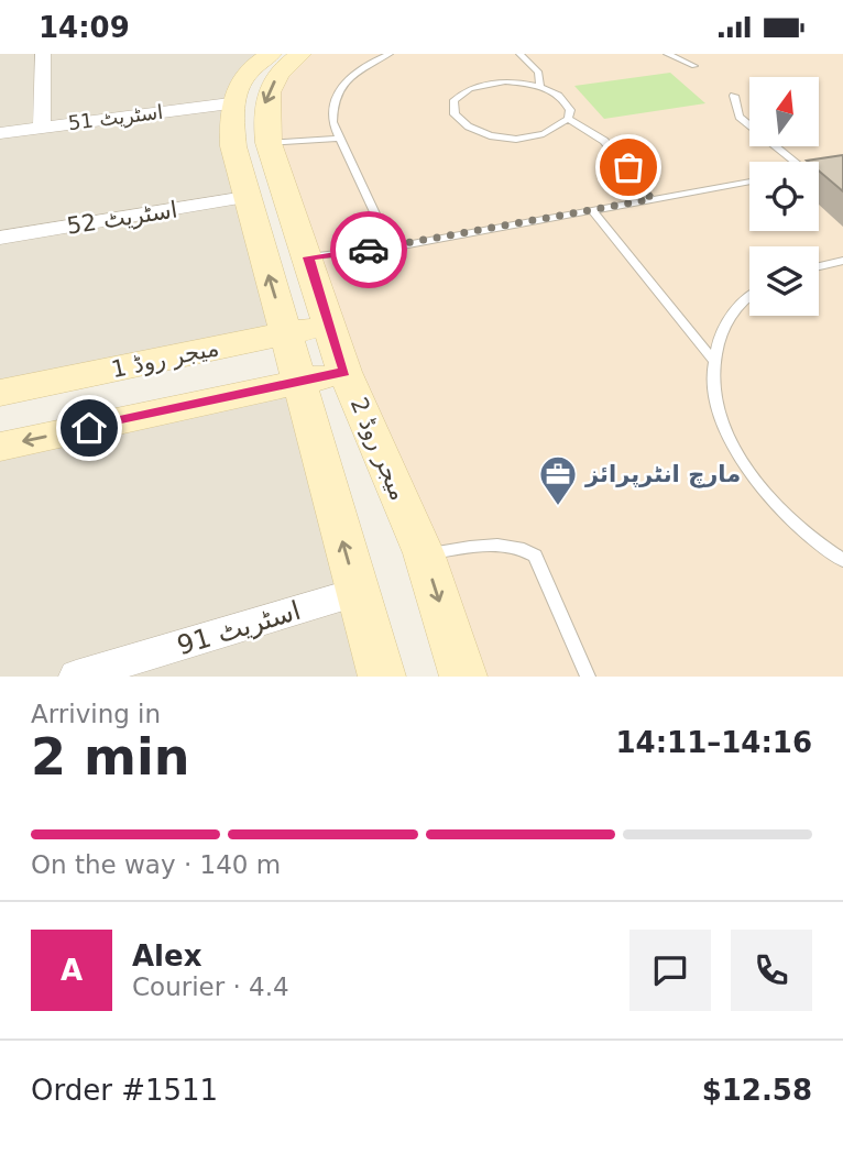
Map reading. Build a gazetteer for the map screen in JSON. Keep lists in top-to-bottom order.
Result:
{
  "streets": {
    "street": [
      "اسٹریٹ 51",
      "اسٹریٹ 52",
      "میجر روڈ 1",
      "میجر روڈ 2",
      "اسٹریٹ 91"
    ]
  },
  "crossings": [
    ["اسٹریٹ 51", "میجر روڈ 2"],
    ["اسٹریٹ 52", "میجر روڈ 2"],
    ["میجر روڈ 1", "میجر روڈ 2"],
    ["میجر روڈ 2", "اسٹریٹ 91"]
  ],
  "places": {
    "office": ["مارچ انٹرپرائز"]
  },
  "north": "top",
  "page": {
    "status": "14:09",
    "heading": ["2 min", "Arriving in", "14:11–14:16"],
    "panel": [
      "Alex",
      "Courier · 4.4",
      "Order #1511",
      "$12.58"
    ],
    "bar": "On the way · 140 m",
    "round": "A"
  }
}
